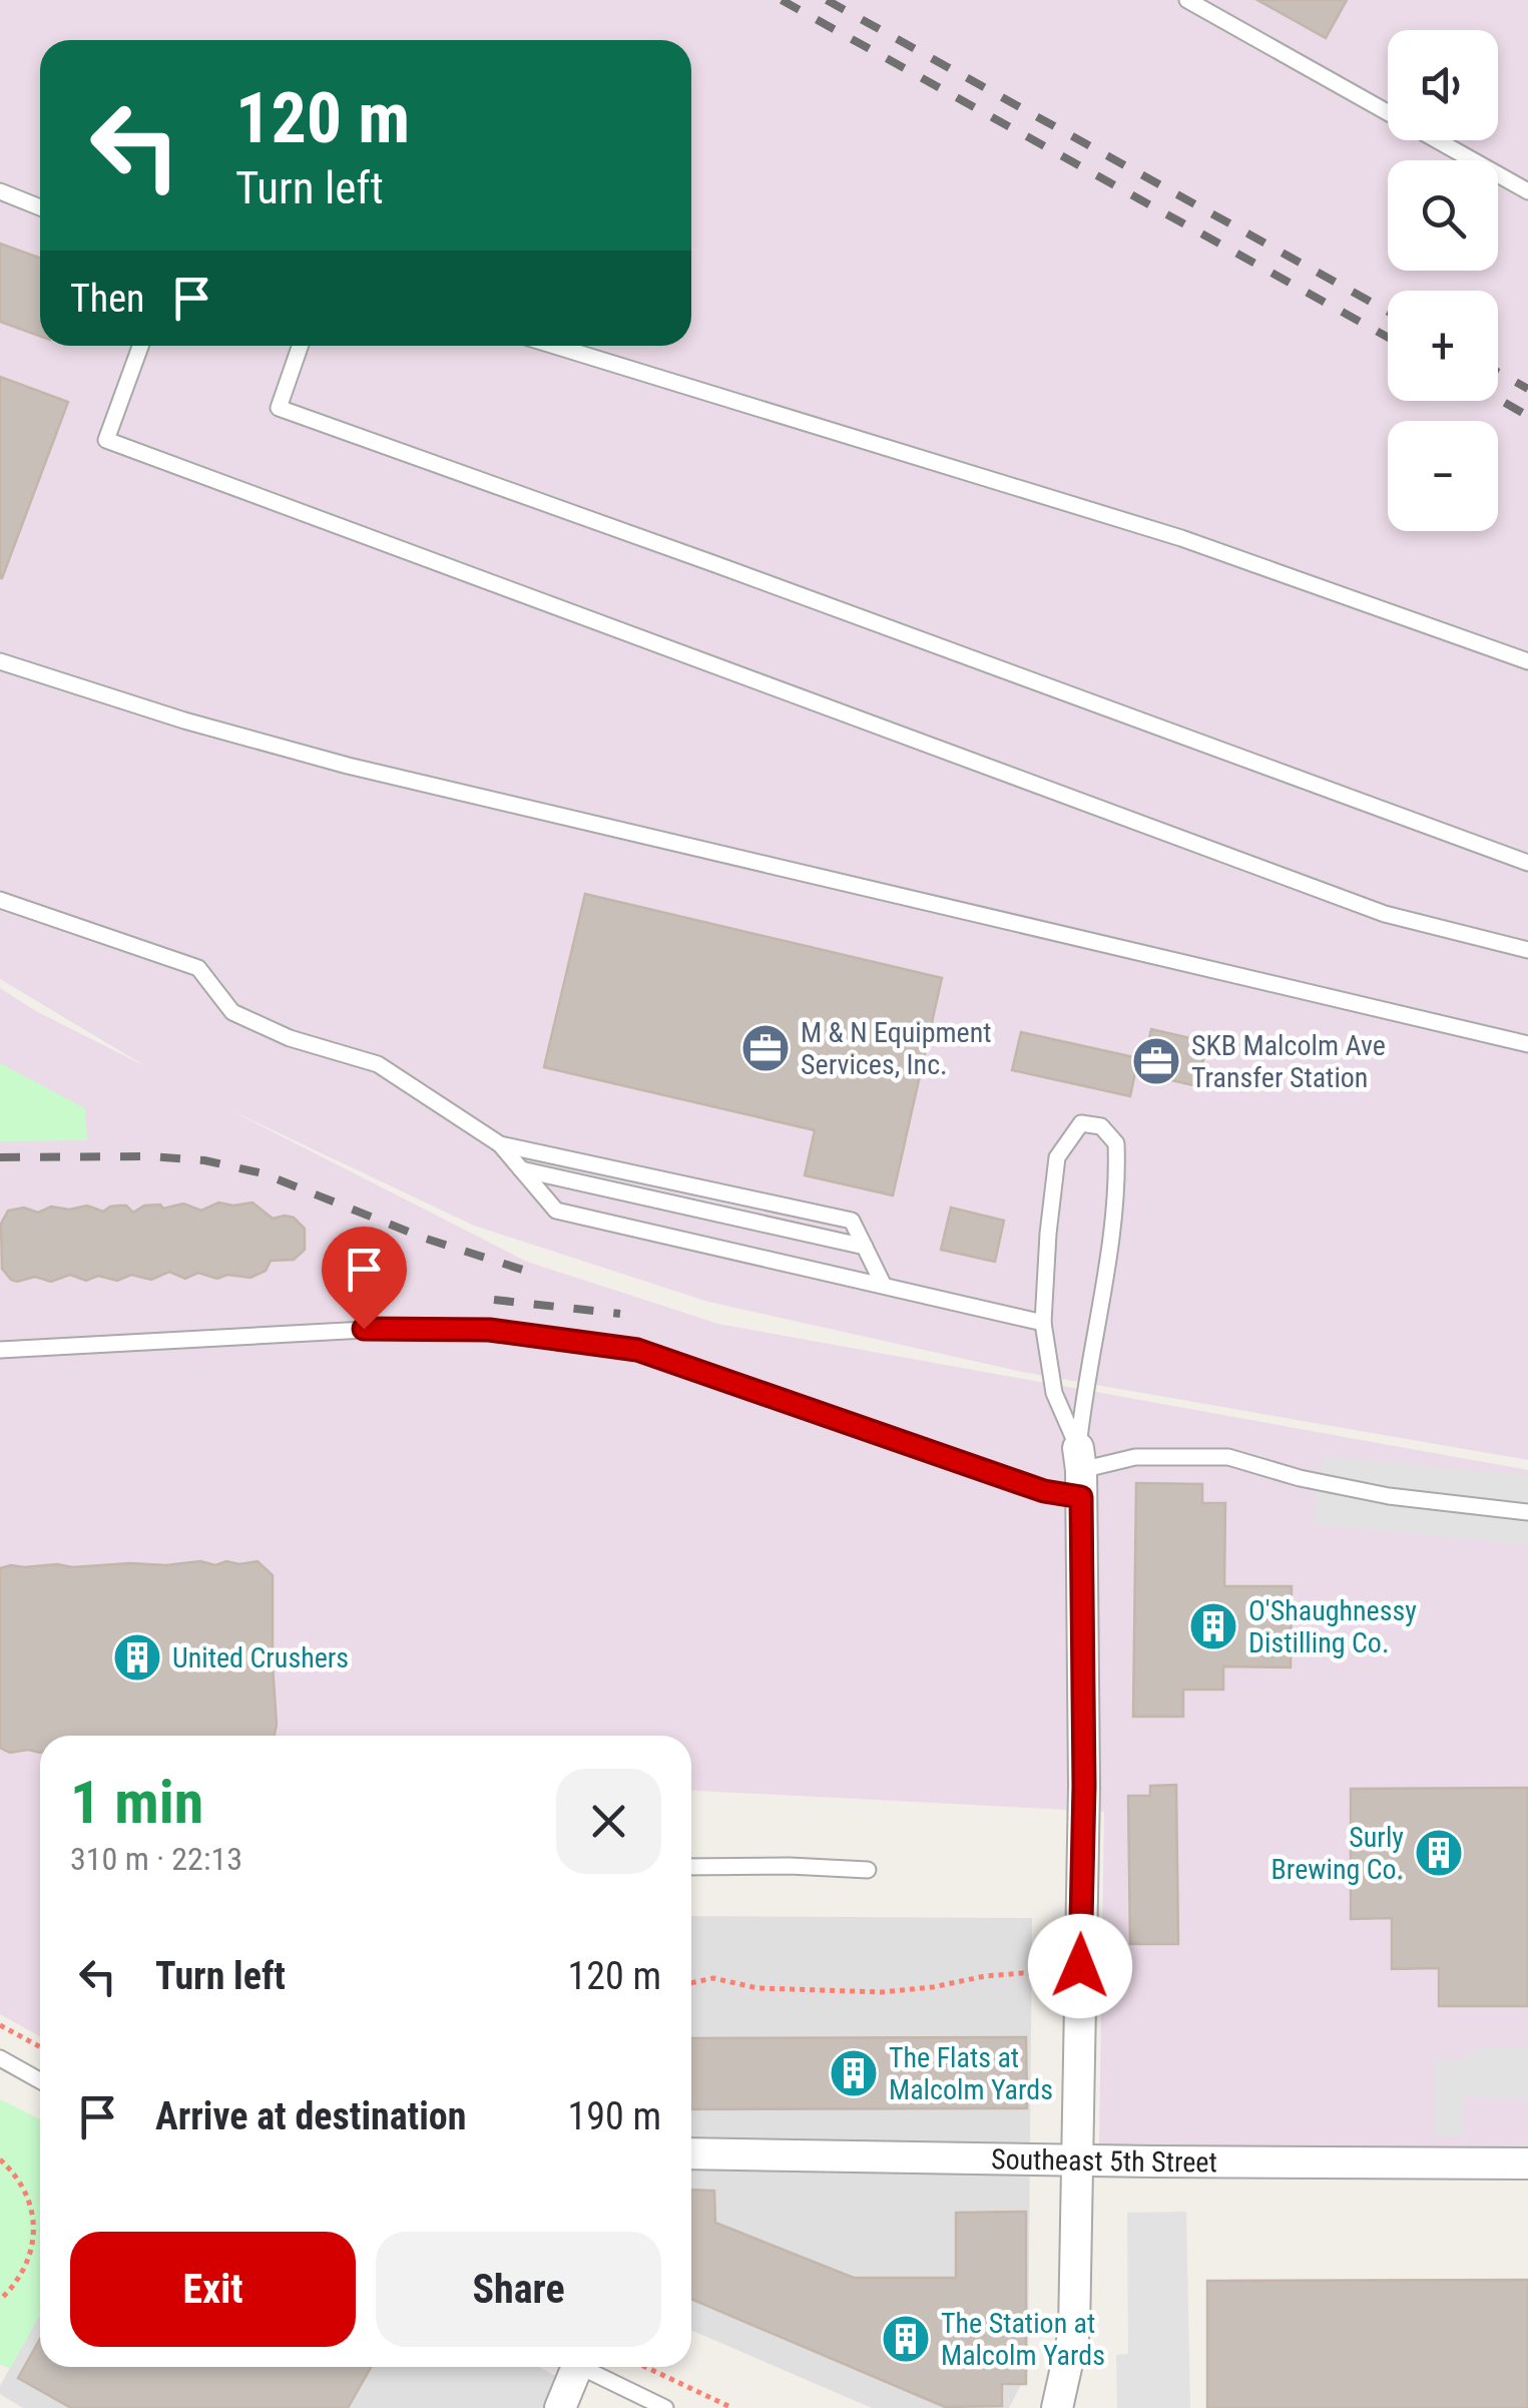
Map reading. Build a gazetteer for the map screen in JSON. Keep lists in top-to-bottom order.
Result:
{
  "streets": {
    "street": ["Southeast 5th Street"]
  },
  "places": {
    "office": ["M & N Equipment Services, Inc.", "SKB Malcolm Ave Transfer Station"],
    "building": [
      "O'Shaughnessy Distilling Co.",
      "United Crushers",
      "Surly Brewing Co.",
      "The Flats at Malcolm Yards",
      "The Station at Malcolm Yards"
    ]
  },
  "page": {
    "map_buttons": ["+", "−"],
    "turn": ["120 m", "Turn left"],
    "then": "Then",
    "heading": ["1 min", "310 m · 22:13"],
    "list": [
      {
        "name": "Turn left",
        "value": "120 m"
      },
      {
        "name": "Arrive at destination",
        "value": "190 m"
      }
    ],
    "buttons": ["Exit", "Share"]
  }
}
